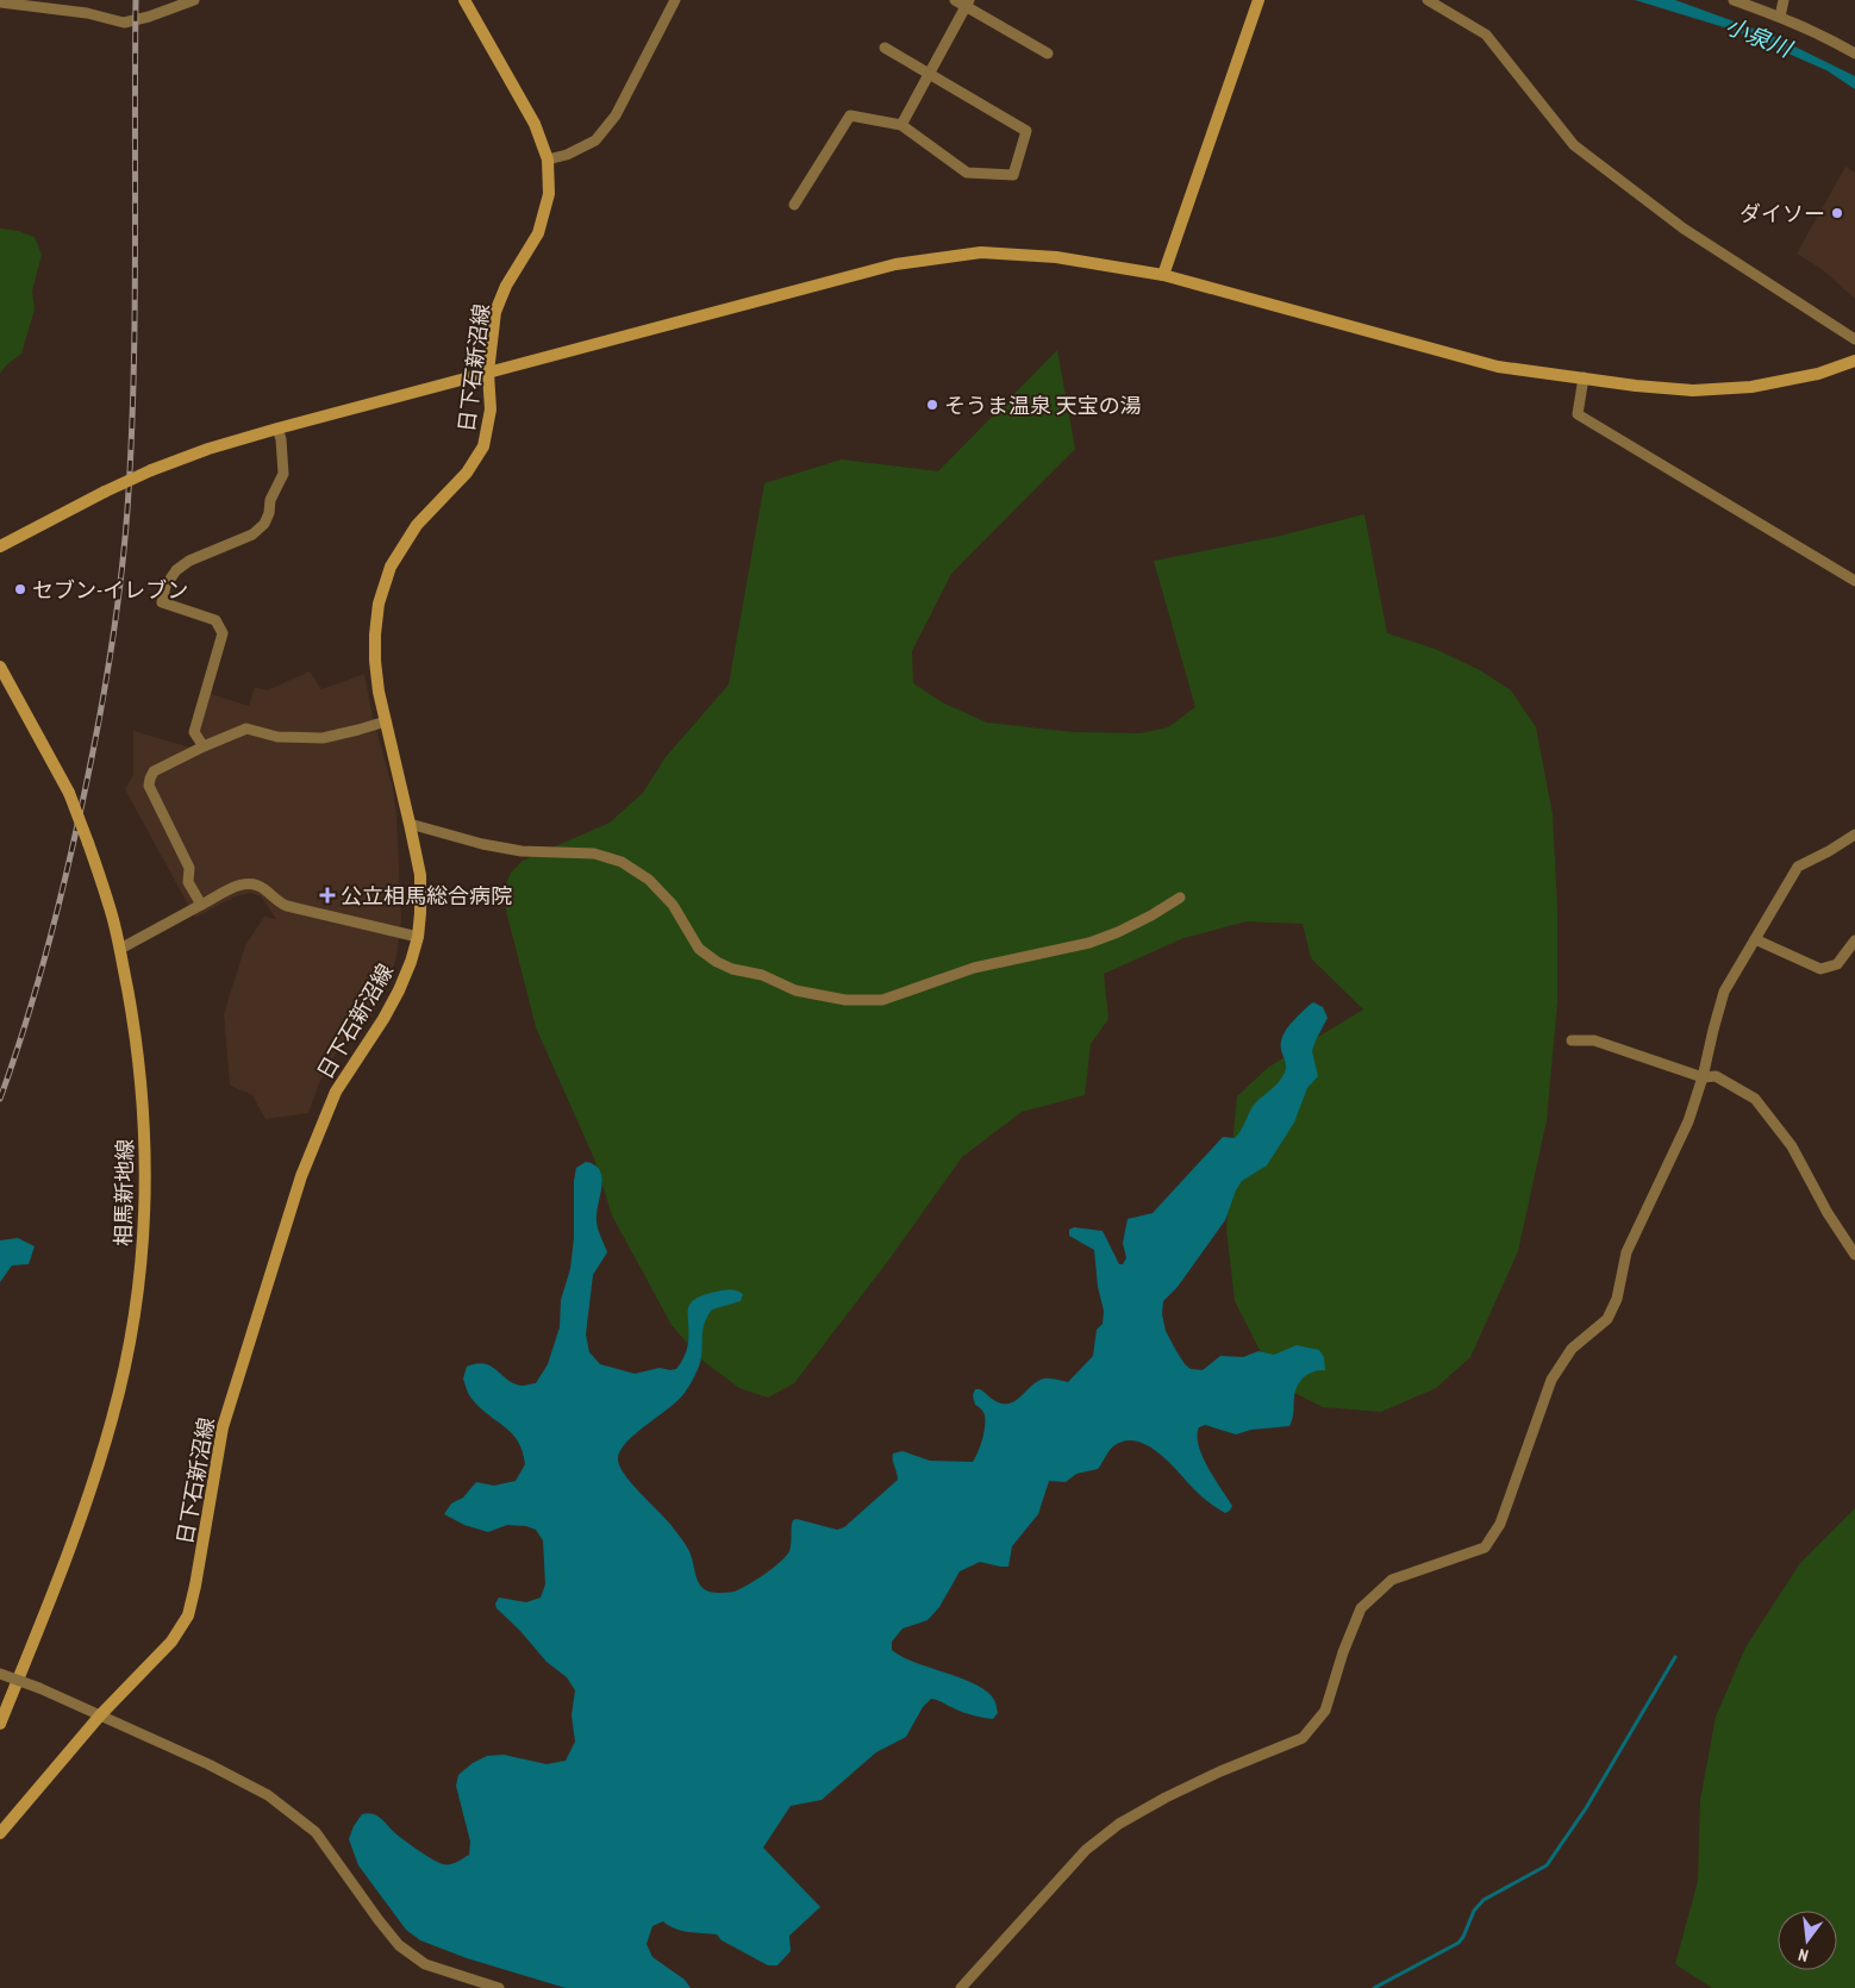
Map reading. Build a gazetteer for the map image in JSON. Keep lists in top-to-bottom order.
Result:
{
  "streets": {
    "main road": ["日下石新沼線", "相馬新地線"]
  },
  "water": ["小泉川"],
  "places": {
    "other": ["ダイソー", "そうま温泉 天宝の湯", "セブン-イレブン"],
    "health": ["公立相馬総合病院"]
  },
  "north": "bottom"
}
